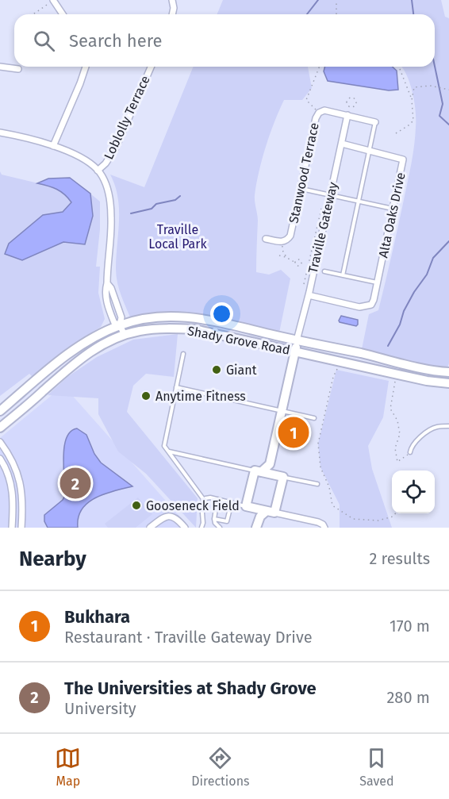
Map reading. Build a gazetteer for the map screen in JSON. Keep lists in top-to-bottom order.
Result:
{
  "streets": {
    "main road": ["Shady Grove Road"],
    "street": [
      "Loblolly Terrace",
      "Stanwood Terrace",
      "Alta Oaks Drive",
      "Traville Gateway"
    ]
  },
  "crossings": [
    ["Alta Oaks Drive", "Traville Gateway"],
    ["Traville Gateway", "Shady Grove Road"]
  ],
  "parks": ["Traville Local Park"],
  "places": ["Giant", "Anytime Fitness", "Gooseneck Field"],
  "page": {
    "search": "Search here",
    "pins": ["1", "2"],
    "heading": ["Nearby", "2 results"],
    "list": [
      {
        "mark": "1",
        "name": "Bukhara",
        "note": "Restaurant · Traville Gateway Drive",
        "value": "170 m"
      },
      {
        "mark": "2",
        "name": "The Universities at Shady Grove",
        "note": "University",
        "value": "280 m"
      }
    ],
    "nav": ["Map", "Directions", "Saved"]
  }
}
